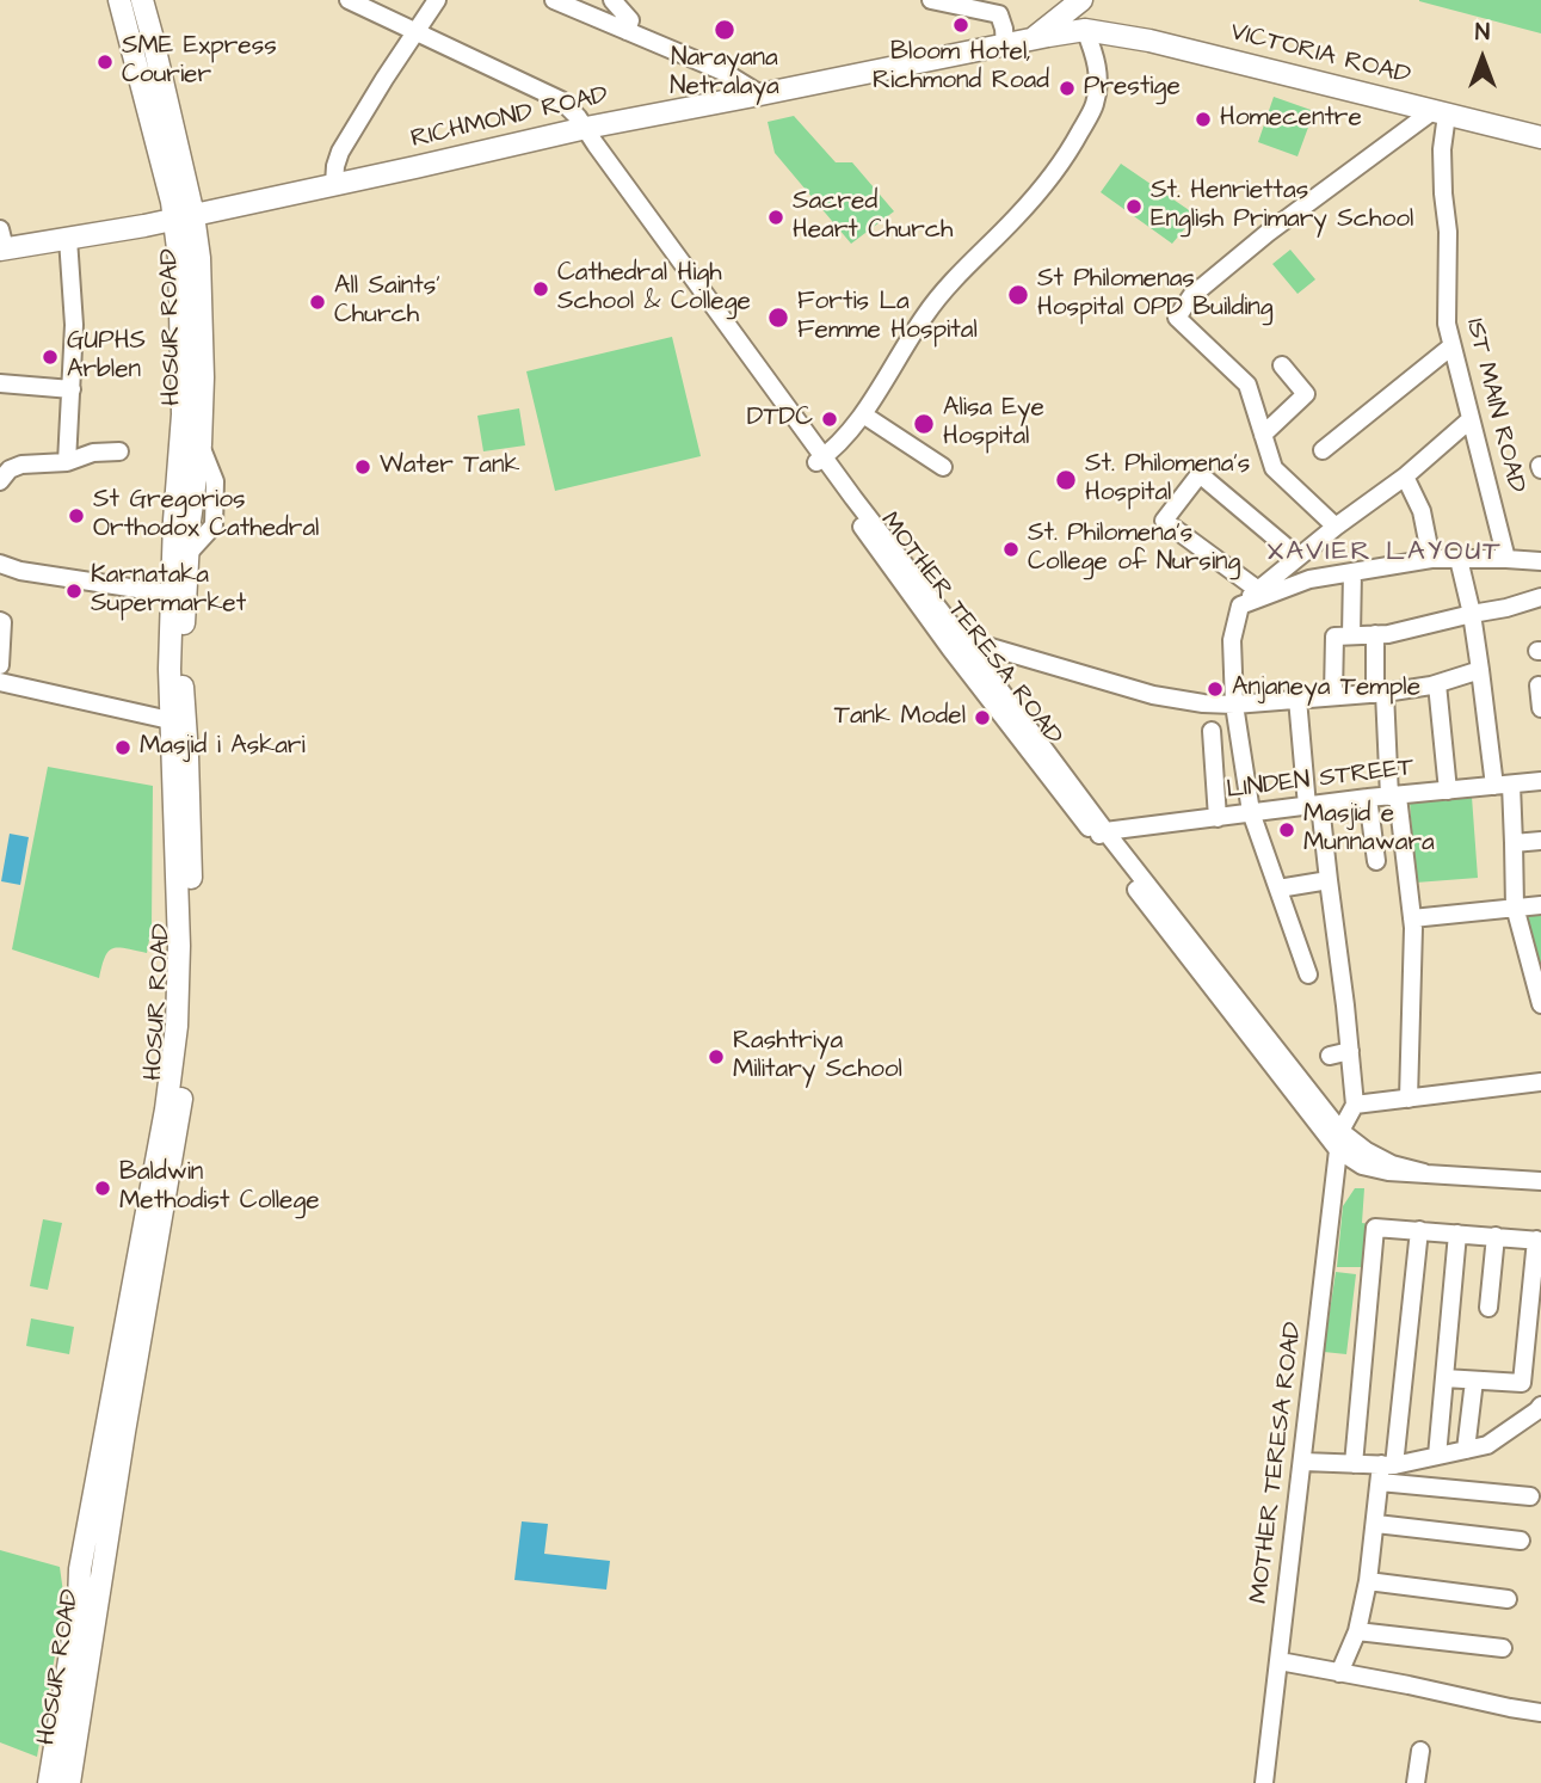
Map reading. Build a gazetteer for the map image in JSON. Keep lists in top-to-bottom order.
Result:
{
  "streets": {
    "main road": ["VICTORIA ROAD", "RICHMOND ROAD", "HOSUR ROAD"],
    "street": ["1ST MAIN ROAD", "MOTHER TERESA ROAD", "LINDEN STREET"]
  },
  "crossings": [
    ["VICTORIA ROAD", "RICHMOND ROAD"],
    ["VICTORIA ROAD", "1ST MAIN ROAD"],
    ["RICHMOND ROAD", "HOSUR ROAD"],
    ["RICHMOND ROAD", "MOTHER TERESA ROAD"],
    ["MOTHER TERESA ROAD", "LINDEN STREET"]
  ],
  "districts": ["XAVIER LAYOUT"],
  "places": [
    "Bloom Hotel, Richmond Road",
    "Narayana Netralaya",
    "SME Express Courier",
    "Prestige",
    "Homecentre",
    "St. Henriettas English Primary School",
    "Sacred Heart Church",
    "Cathedral High School & College",
    "St Philomenas Hospital OPD Building",
    "All Saints' Church",
    "Fortis La Femme Hospital",
    "GUPHS Arblen",
    "DTDC",
    "Alisa Eye Hospital",
    "Water Tank",
    "St. Philomena's Hospital",
    "St Gregorios Orthodox Cathedral",
    "St. Philomena's College of Nursing",
    "Karnataka Supermarket",
    "Anjaneya Temple",
    "Tank Model",
    "Masjid i Askari",
    "Masjid e Munnawara",
    "Rashtriya Military School",
    "Baldwin Methodist College"
  ],
  "north": "top"
}
